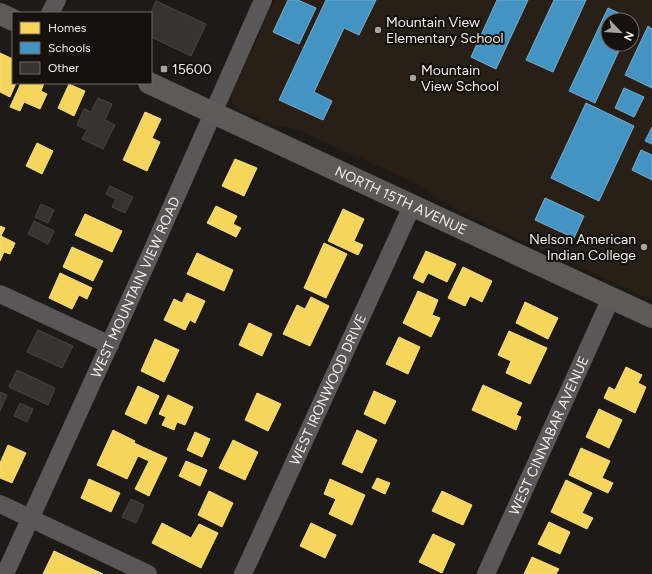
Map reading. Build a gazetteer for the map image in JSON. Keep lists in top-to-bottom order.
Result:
{
  "streets": {
    "street": [
      "NORTH 15TH AVENUE",
      "WEST MOUNTAIN VIEW ROAD",
      "WEST IRONWOOD DRIVE",
      "WEST CINNABAR AVENUE"
    ]
  },
  "crossings": [
    ["NORTH 15TH AVENUE", "WEST MOUNTAIN VIEW ROAD"],
    ["NORTH 15TH AVENUE", "WEST IRONWOOD DRIVE"],
    ["NORTH 15TH AVENUE", "WEST CINNABAR AVENUE"]
  ],
  "places": {
    "other": ["Mountain View Elementary School", "Mountain View School", "Nelson American Indian College"],
    "transit": ["15600"]
  },
  "legend": ["Homes", "Schools", "Other"],
  "north": "bottom right"
}
